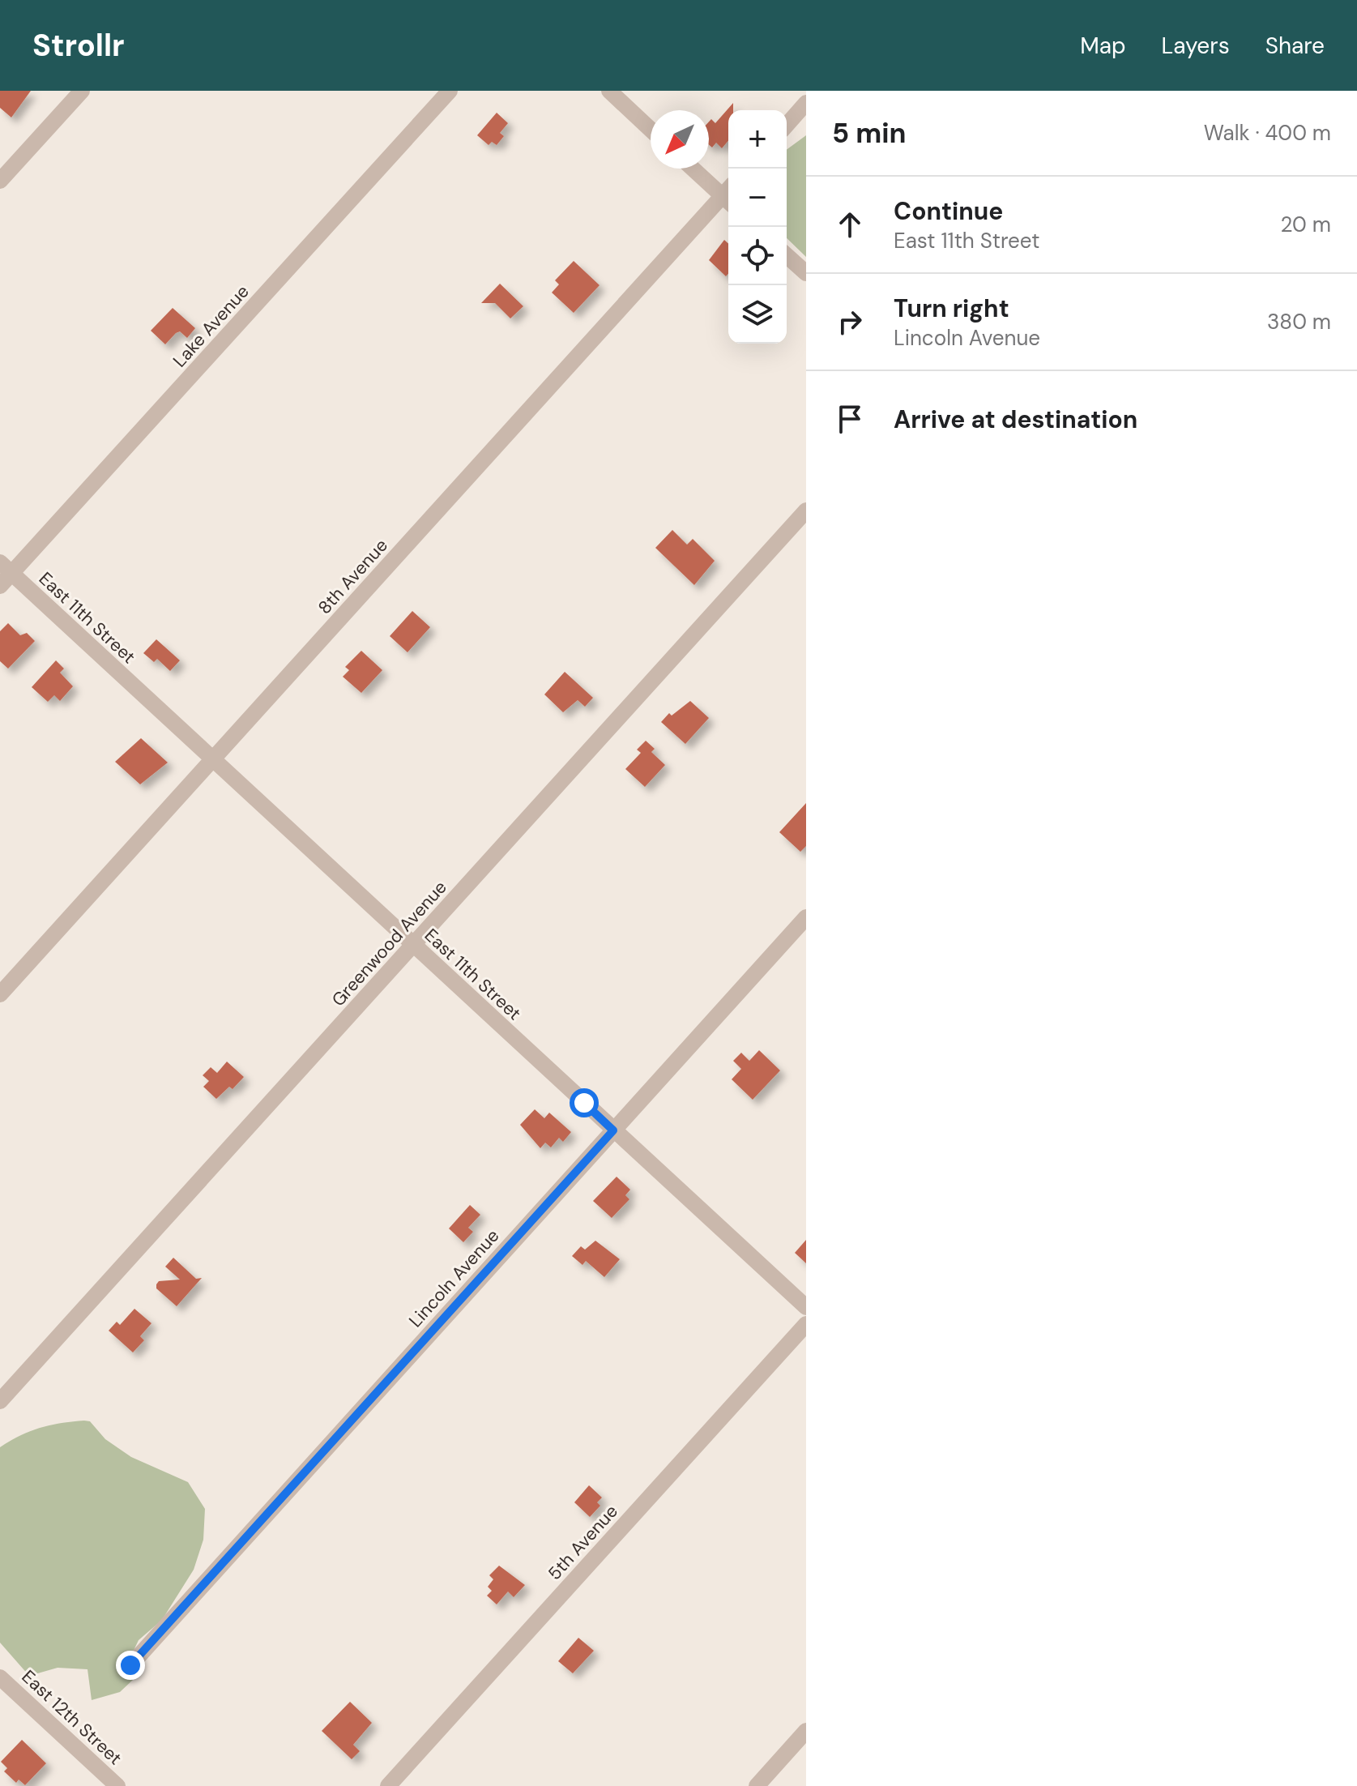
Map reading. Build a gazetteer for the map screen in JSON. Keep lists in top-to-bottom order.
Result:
{
  "streets": {
    "street": [
      "Lake Avenue",
      "8th Avenue",
      "East 11th Street",
      "Greenwood Avenue",
      "Lincoln Avenue",
      "5th Avenue",
      "East 12th Street"
    ]
  },
  "crossings": [
    ["Lake Avenue", "East 11th Street"],
    ["8th Avenue", "East 11th Street"],
    ["East 11th Street", "Greenwood Avenue"],
    ["East 11th Street", "Lincoln Avenue"]
  ],
  "north": "bottom left",
  "page": {
    "header": "Strollr",
    "nav": ["Map", "Layers", "Share"],
    "heading": ["5 min", "Walk · 400 m"],
    "map_buttons": ["+", "−"],
    "list": [
      ["Continue", "East 11th Street", "20 m"],
      ["Turn right", "Lincoln Avenue", "380 m"],
      "Arrive at destination"
    ]
  }
}
